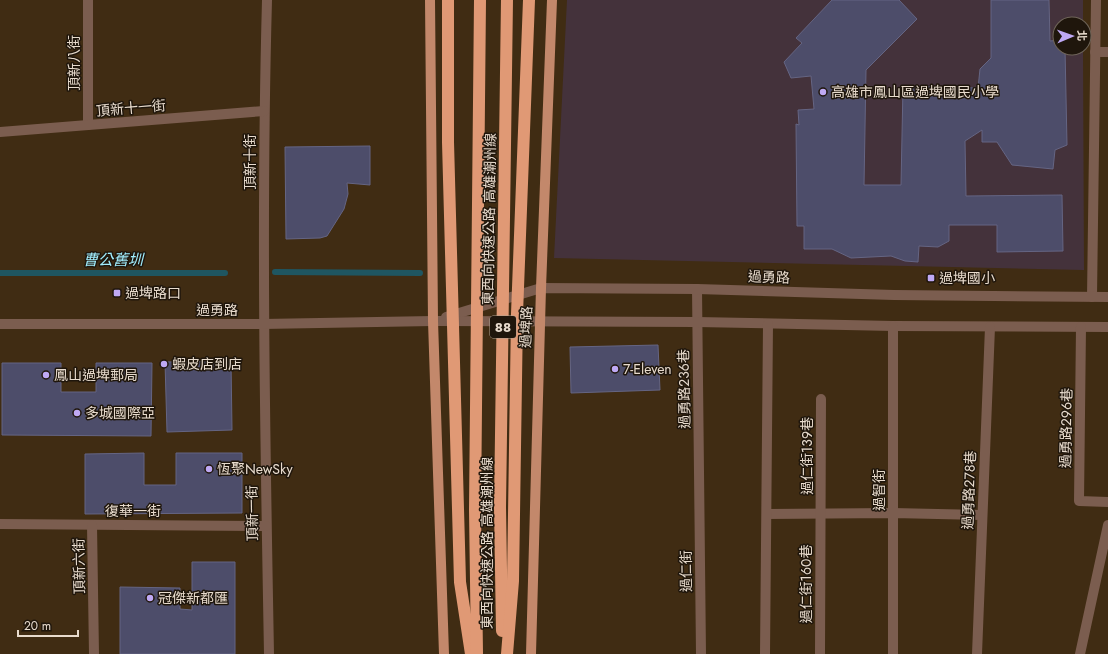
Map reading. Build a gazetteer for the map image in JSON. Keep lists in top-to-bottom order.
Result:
{
  "streets": {
    "highway": ["東西向快速公路 高雄潮州線", "88"],
    "main road": ["過埤路"],
    "street": [
      "頂新八街",
      "頂新十一街",
      "頂新十街",
      "過勇路",
      "過勇路236巷",
      "過勇路296巷",
      "過仁街139巷",
      "過智街",
      "過勇路278巷",
      "復華一街",
      "頂新一街",
      "頂新六街",
      "過仁街",
      "過仁街160巷"
    ]
  },
  "crossings": [
    ["頂新八街", "頂新十一街"],
    ["頂新十一街", "頂新十街"],
    ["頂新十街", "過勇路"],
    ["頂新十街", "頂新一街"],
    ["過勇路", "過埤路"],
    ["過勇路", "過勇路236巷"],
    ["過勇路", "過勇路296巷"],
    ["過勇路", "過智街"],
    ["過勇路", "過勇路278巷"],
    ["過勇路", "頂新一街"],
    ["過勇路236巷", "過仁街"],
    ["過仁街139巷", "過仁街160巷"],
    ["復華一街", "頂新一街"],
    ["復華一街", "頂新六街"]
  ],
  "water": ["曹公舊圳"],
  "places": {
    "other": [
      "高雄市鳳山區過埤國民小學",
      "蝦皮店到店",
      "7-Eleven",
      "鳳山過埤郵局",
      "多城國際亞",
      "恆聚NewSky",
      "冠傑新都匯"
    ],
    "transit": ["過埤國小", "過埤路口"]
  },
  "scale_bar": "20 m",
  "north": "right"
}
